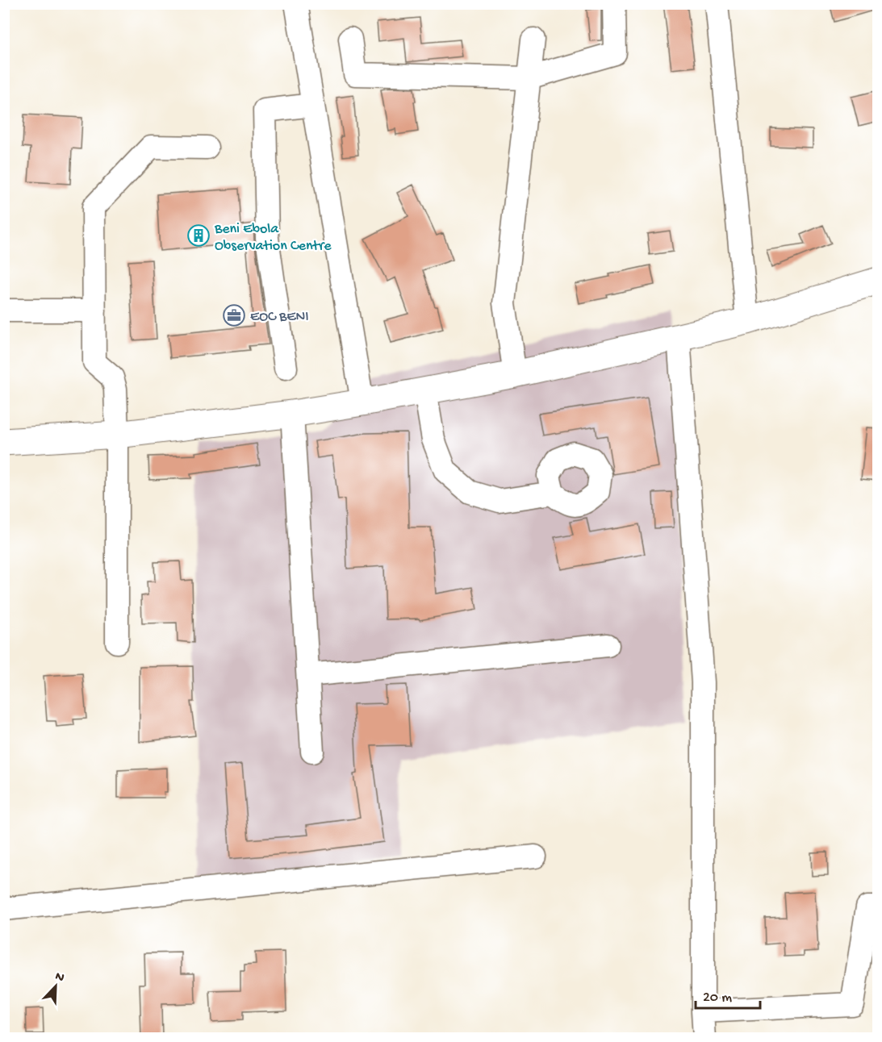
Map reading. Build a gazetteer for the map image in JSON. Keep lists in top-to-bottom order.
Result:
{
  "places": {
    "building": ["Beni Ebola Observation Centre"],
    "office": ["EOC BENI"]
  },
  "scale_bar": "20 m",
  "north": "top right"
}
